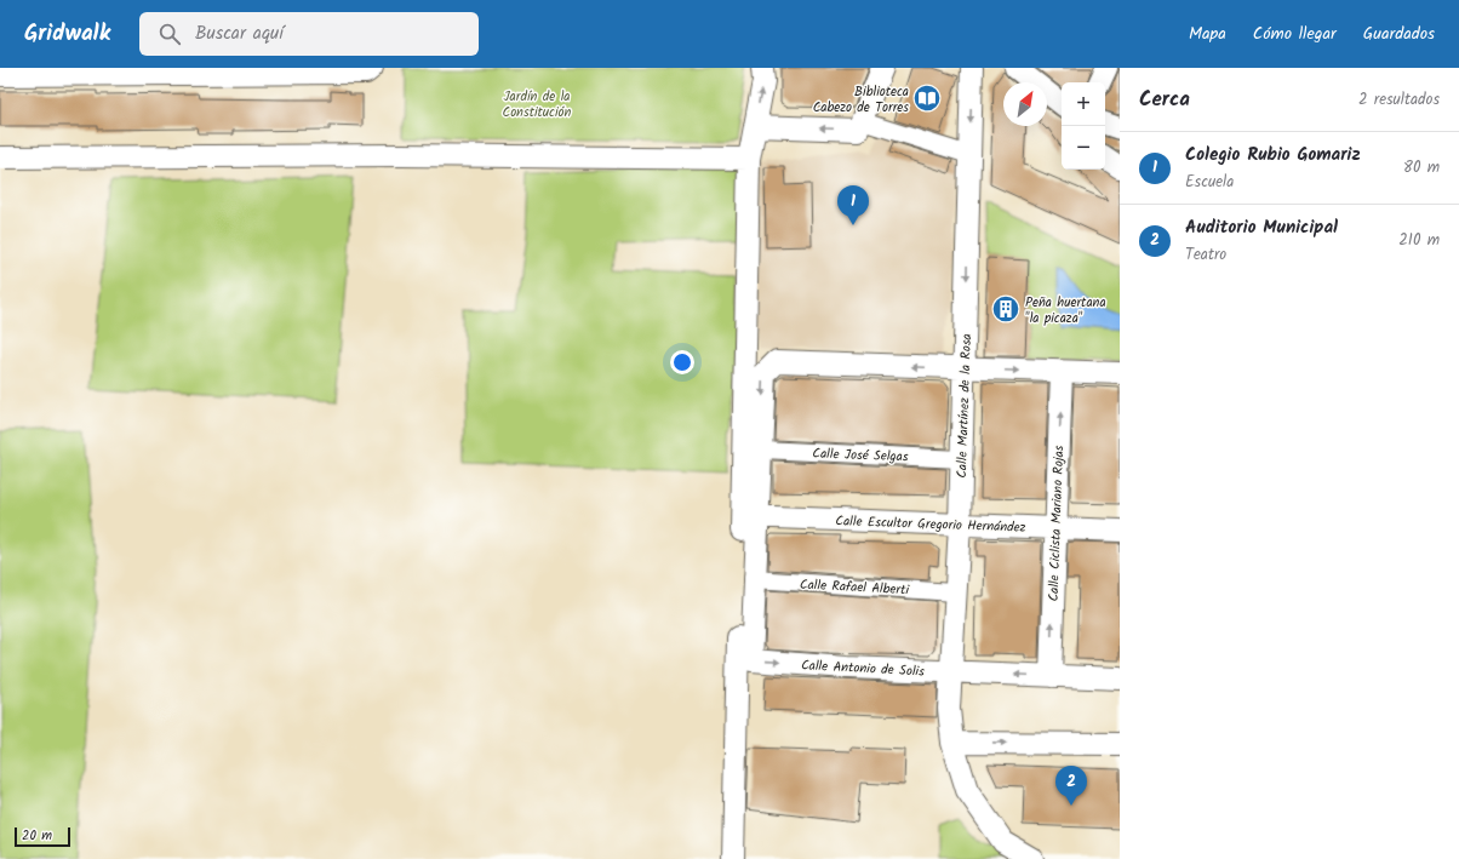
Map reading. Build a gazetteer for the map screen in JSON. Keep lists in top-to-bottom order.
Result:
{
  "streets": {
    "street": [
      "Calle Martínez de la Rosa",
      "Calle José Selgas",
      "Calle Escultor Gregorio Hernández",
      "Calle Ciclista Mariano Rojas",
      "Calle Rafael Alberti",
      "Calle Antonio de Solis"
    ]
  },
  "crossings": [
    ["Calle Martínez de la Rosa", "Calle José Selgas"],
    ["Calle Martínez de la Rosa", "Calle Escultor Gregorio Hernández"],
    ["Calle Martínez de la Rosa", "Calle Rafael Alberti"],
    ["Calle Martínez de la Rosa", "Calle Antonio de Solis"],
    ["Calle Escultor Gregorio Hernández", "Calle Ciclista Mariano Rojas"],
    ["Calle Escultor Gregorio Hernández", "Calle Antonio de Solis"],
    ["Calle Ciclista Mariano Rojas", "Calle Antonio de Solis"],
    ["Calle Rafael Alberti", "Calle Antonio de Solis"]
  ],
  "one_way": ["Calle Martínez de la Rosa", "Calle Ciclista Mariano Rojas"],
  "parks": ["Jardín de la Constitución"],
  "places": {
    "library": ["Biblioteca Cabezo de Torres"],
    "building": ["Peña huertana \"la picaza\""]
  },
  "scale_bar": "20 m",
  "north": "top right",
  "page": {
    "header": "Gridwalk",
    "search": "Buscar aquí",
    "nav": ["Mapa", "Cómo llegar", "Guardados"],
    "heading": ["Cerca", "2 resultados"],
    "map_buttons": ["+", "−"],
    "list": [
      {
        "mark": "1",
        "name": "Colegio Rubio Gomariz",
        "note": "Escuela",
        "value": "80 m"
      },
      {
        "mark": "2",
        "name": "Auditorio Municipal",
        "note": "Teatro",
        "value": "210 m"
      }
    ],
    "pins": ["1", "2"],
    "scale": "20 m"
  }
}
